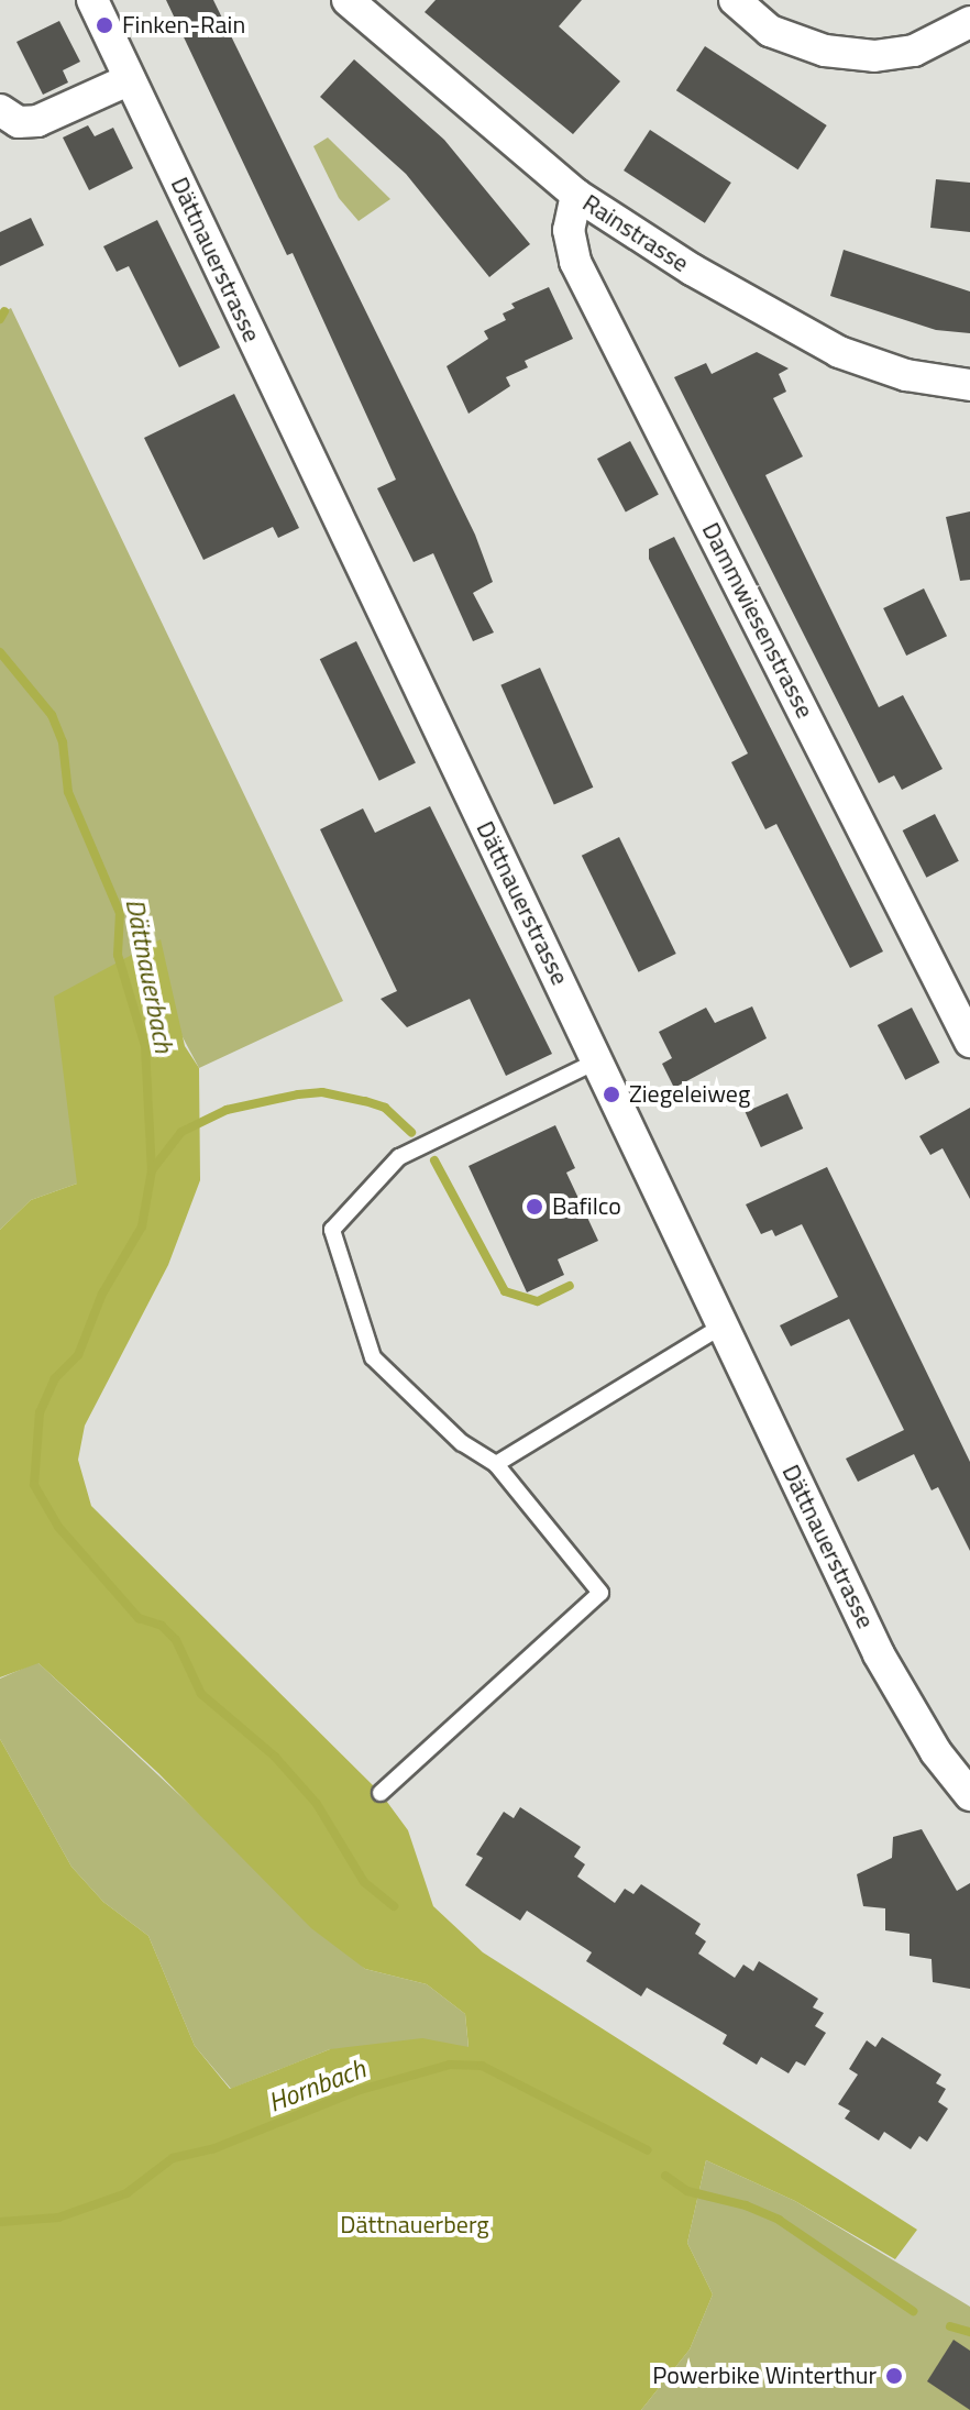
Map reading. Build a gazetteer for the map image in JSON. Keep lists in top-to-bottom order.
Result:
{
  "streets": {
    "street": ["Rainstrasse", "Dättnauerstrasse", "Dammwiesenstrasse"]
  },
  "crossings": [
    ["Rainstrasse", "Dammwiesenstrasse"]
  ],
  "water": ["Dättnauerbach", "Hornbach"],
  "parks": ["Dättnauerberg"],
  "places": [
    "Finken-Rain",
    "Ziegeleiweg",
    "Bafilco",
    "Powerbike Winterthur"
  ]
}
